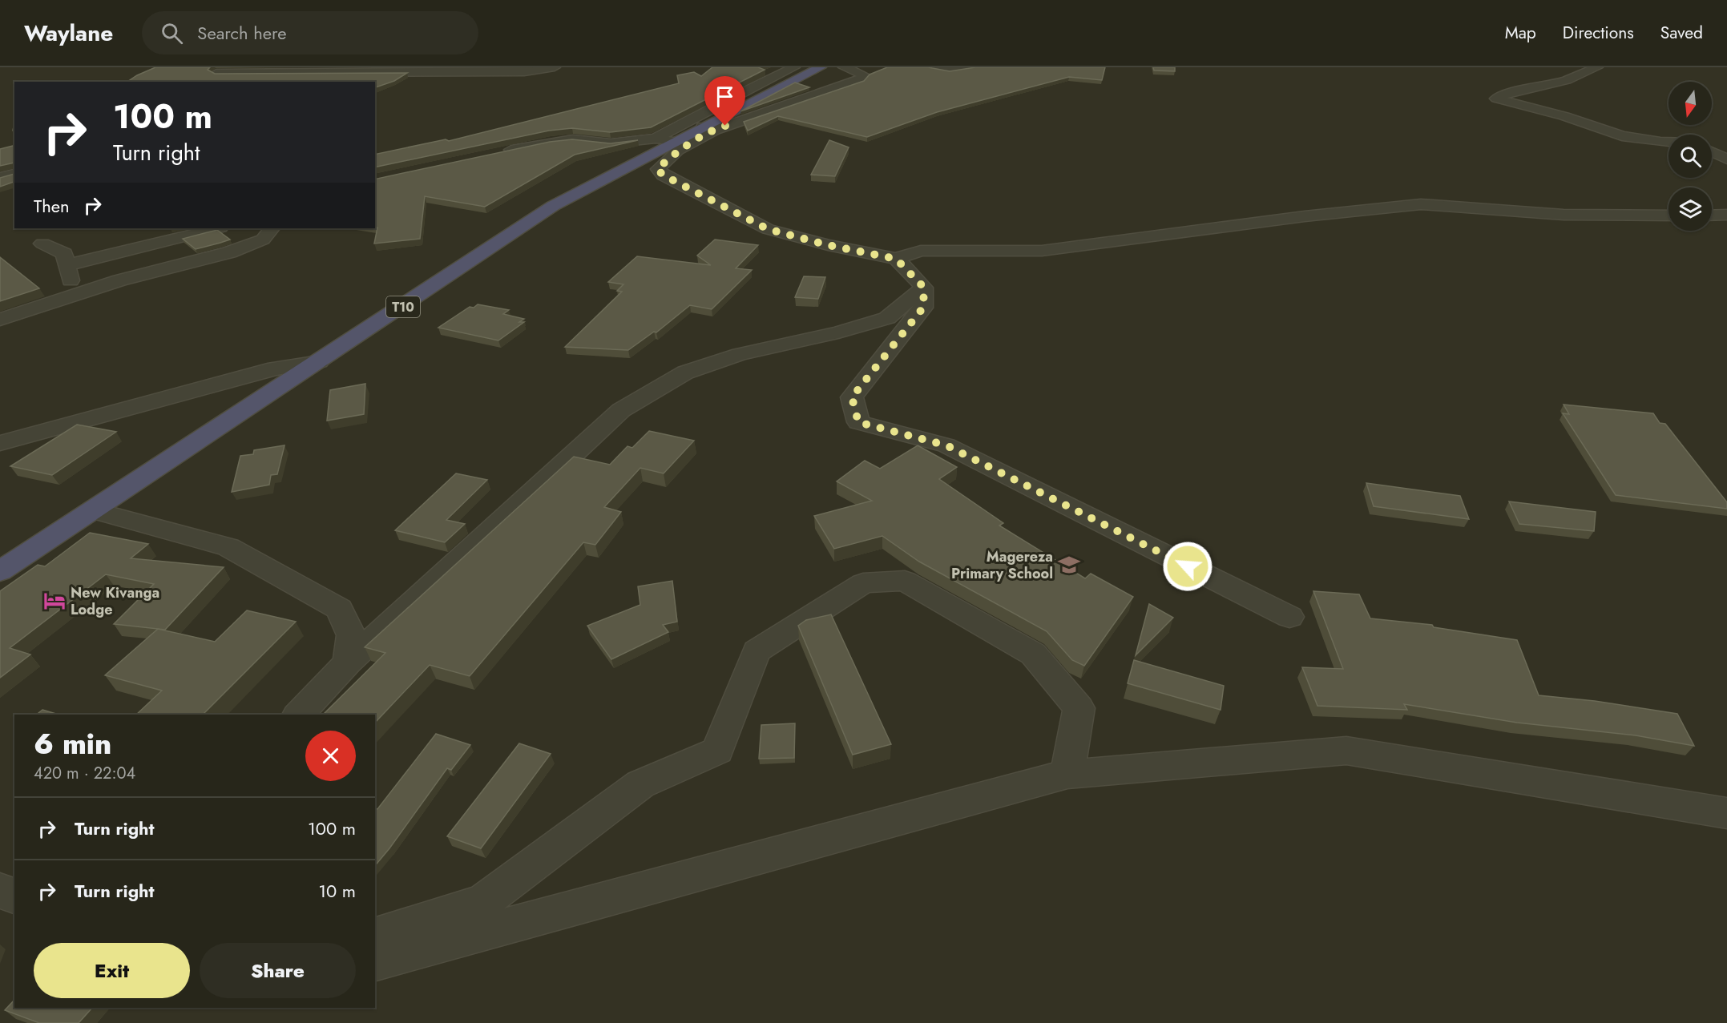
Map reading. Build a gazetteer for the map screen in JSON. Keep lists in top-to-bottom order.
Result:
{
  "streets": {
    "highway": ["T10"]
  },
  "places": {
    "school or university": ["Magereza Primary School"],
    "hotel": ["New Kivanga Lodge"]
  },
  "north": "bottom",
  "page": {
    "header": "Waylane",
    "search": "Search here",
    "nav": ["Map", "Directions", "Saved"],
    "turn": ["100 m", "Turn right"],
    "then": "Then",
    "heading": ["6 min", "420 m · 22:04"],
    "list": [
      {
        "name": "Turn right",
        "value": "100 m"
      },
      {
        "name": "Turn right",
        "value": "10 m"
      }
    ],
    "buttons": ["Exit", "Share"]
  }
}
